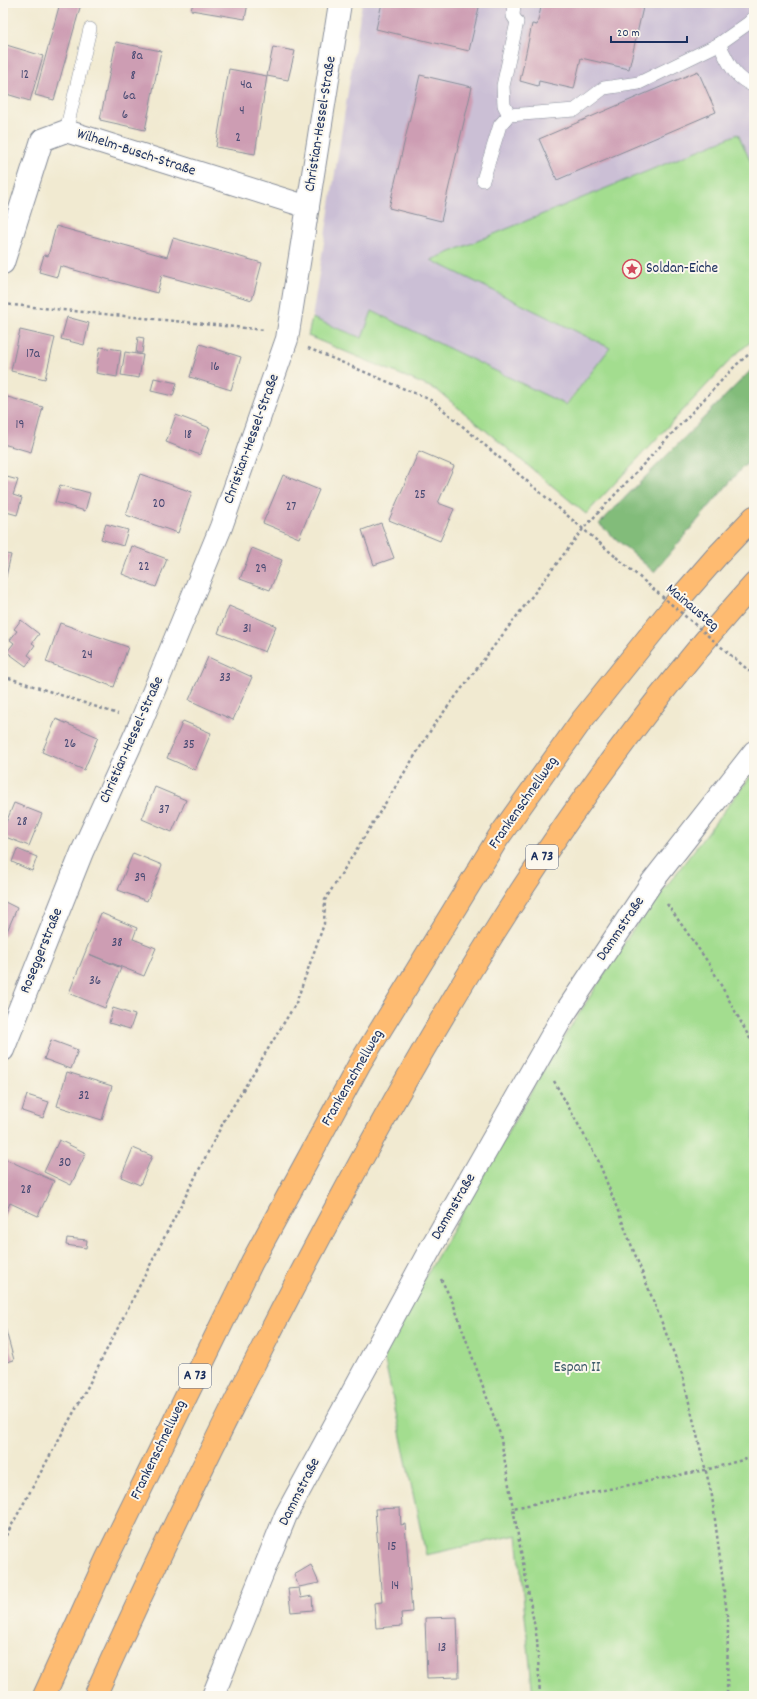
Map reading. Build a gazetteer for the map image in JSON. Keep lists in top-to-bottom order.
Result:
{
  "streets": {
    "highway": ["Frankenschnellweg", "A 73"],
    "street": [
      "Christian-Hessel-Straße",
      "Wilhelm-Busch-Straße",
      "Dammstraße",
      "Roseggerstraße"
    ],
    "path": ["Mainausteg"]
  },
  "crossings": [
    ["Christian-Hessel-Straße", "Wilhelm-Busch-Straße"],
    ["Christian-Hessel-Straße", "Mainausteg"],
    ["Christian-Hessel-Straße", "Roseggerstraße"]
  ],
  "parks": ["Espan II"],
  "places": {
    "place": ["Soldan-Eiche"]
  },
  "house_numbers": [
    "8a",
    "12",
    "8",
    "4a",
    "6a",
    "4",
    "6",
    "2",
    "17a",
    "16",
    "19",
    "18",
    "25",
    "20",
    "27",
    "22",
    "29",
    "31",
    "24",
    "33",
    "26",
    "35",
    "37",
    "28",
    "39",
    "38",
    "36",
    "32",
    "30",
    "28",
    "15",
    "14",
    "13"
  ],
  "scale_bar": "20 m"
}
